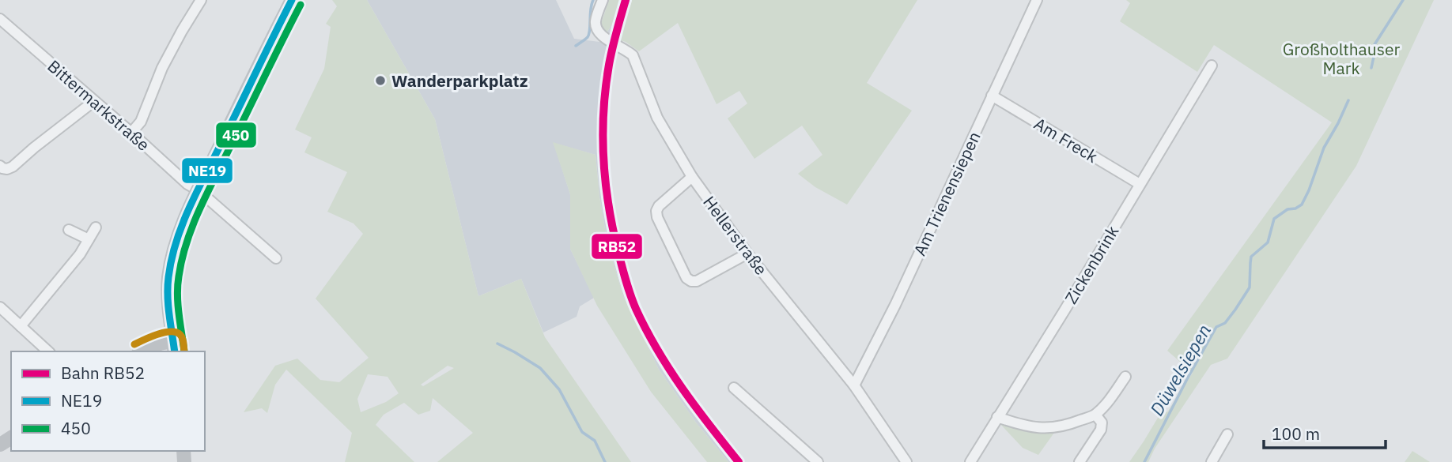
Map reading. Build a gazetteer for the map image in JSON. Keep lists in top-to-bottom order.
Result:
{
  "streets": {
    "street": [
      "Bittermarkstraße",
      "Am Freck",
      "Am Trienensiepen",
      "Hellerstraße",
      "Zickenbrink"
    ]
  },
  "crossings": [
    ["Am Freck", "Am Trienensiepen"],
    ["Am Freck", "Zickenbrink"],
    ["Am Trienensiepen", "Hellerstraße"]
  ],
  "water": ["Düwelsiepen"],
  "parks": ["Großholthauser Mark"],
  "places": ["Wanderparkplatz"],
  "lines": ["rail line RB52", "transit line NE19", "transit line 450"],
  "legend": ["Bahn RB52", "NE19", "450"],
  "scale_bar": "100 m"
}
